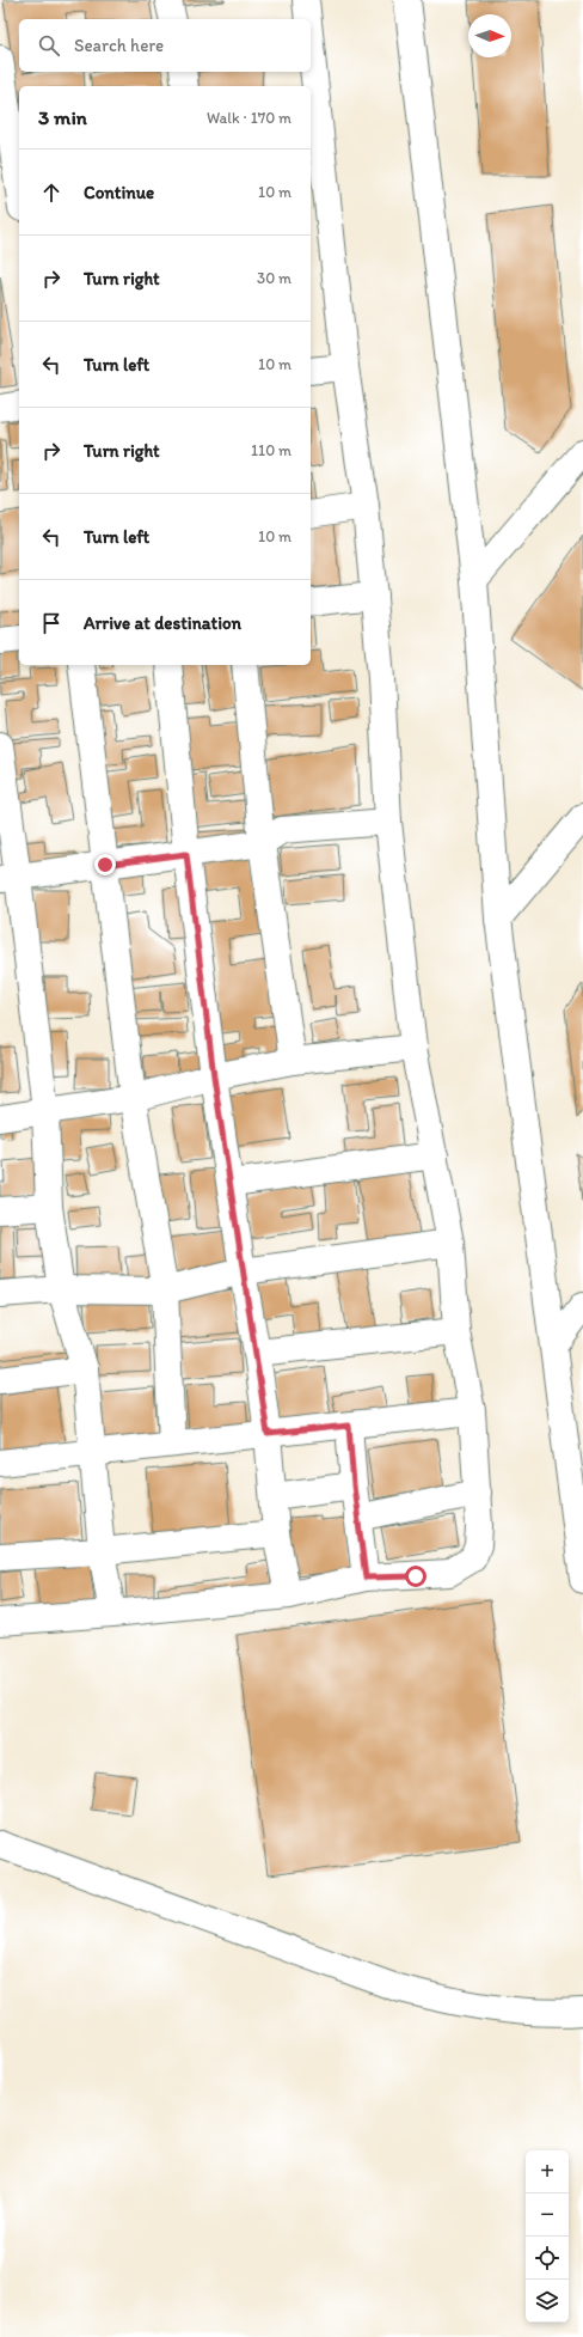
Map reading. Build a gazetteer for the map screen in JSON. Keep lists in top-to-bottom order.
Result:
{
  "north": "right",
  "page": {
    "search": "Search here",
    "heading": ["3 min", "Walk · 170 m"],
    "list": [
      ["Continue", "10 m"],
      ["Turn right", "30 m"],
      ["Turn left", "10 m"],
      ["Turn right", "110 m"],
      ["Turn left", "10 m"],
      "Arrive at destination"
    ],
    "map_buttons": ["+", "−"]
  }
}
